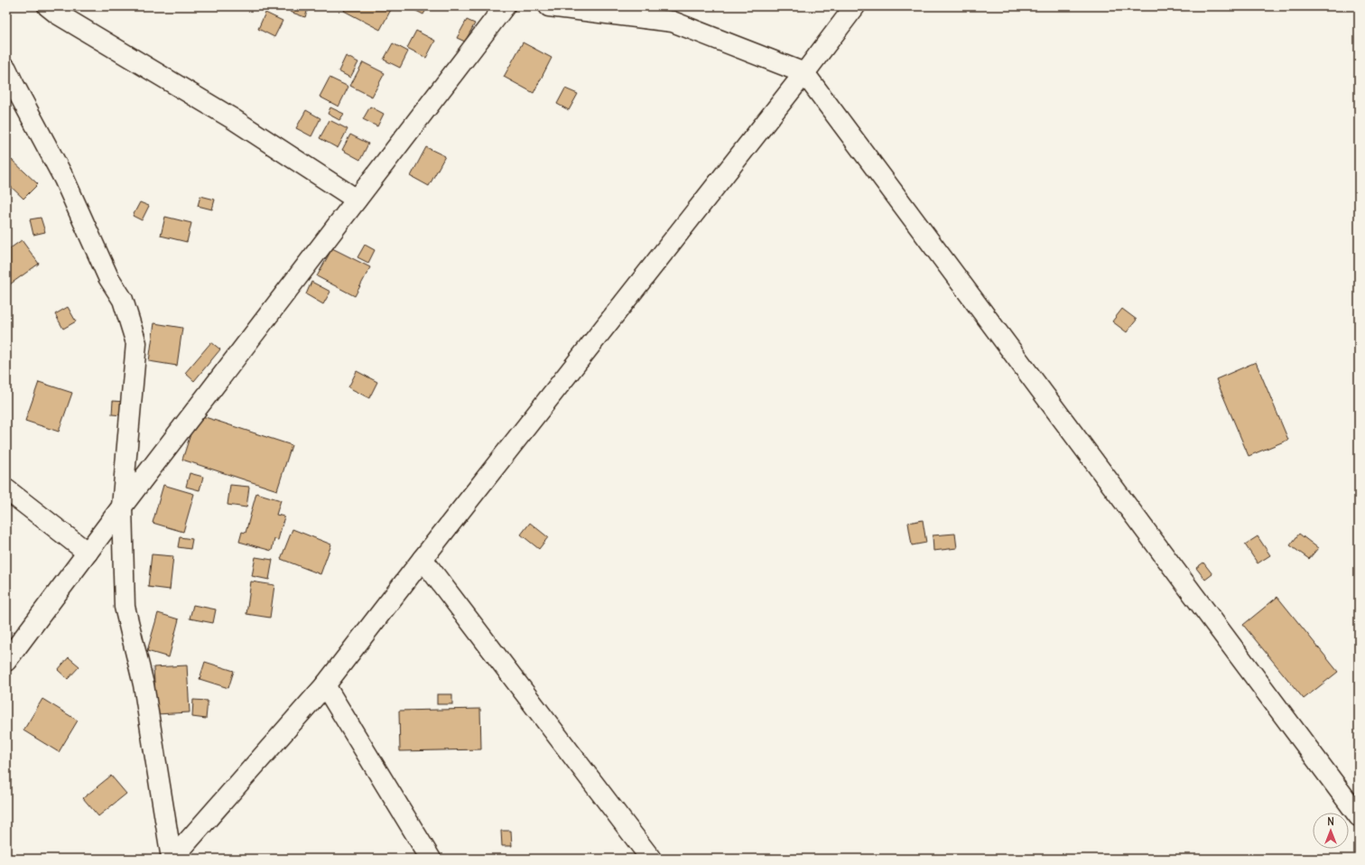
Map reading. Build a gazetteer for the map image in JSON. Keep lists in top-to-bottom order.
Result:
{
  "north": "top"
}
